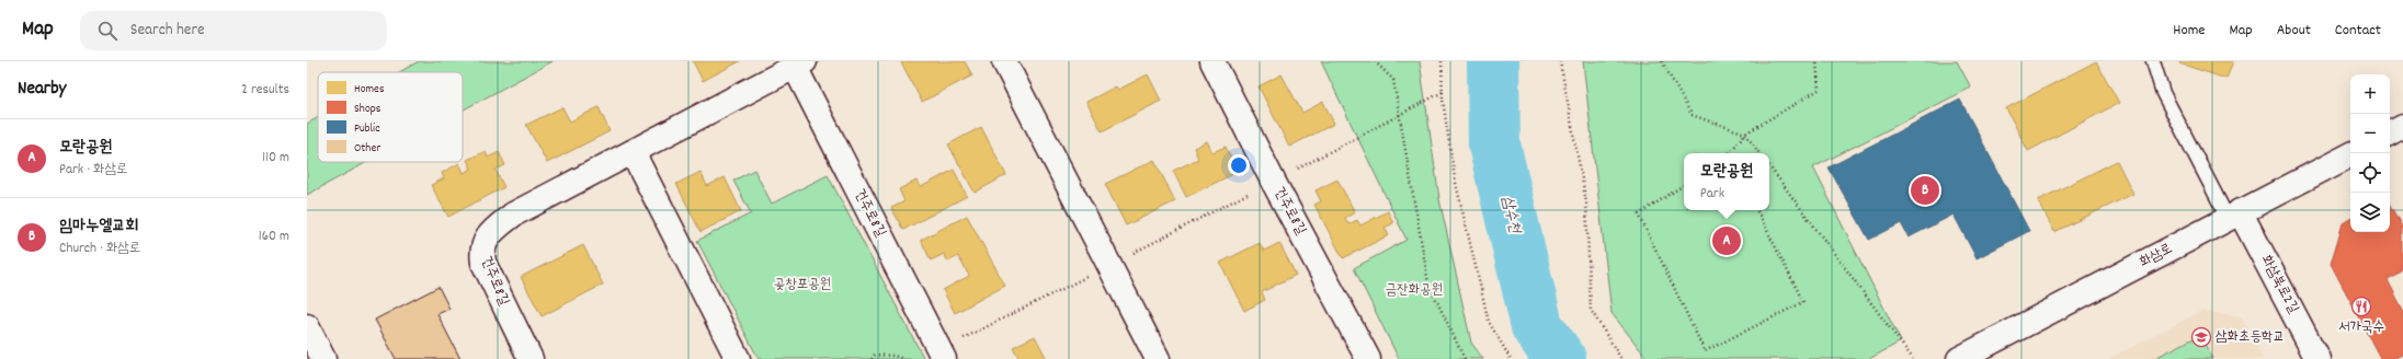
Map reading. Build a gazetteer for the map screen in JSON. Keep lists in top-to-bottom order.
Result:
{
  "streets": {
    "street": ["건주로8길", "화삼로", "화삼북로2길"]
  },
  "crossings": [
    ["화삼로", "화삼북로2길"]
  ],
  "water": ["삼수천"],
  "parks": ["곶창포공원", "금잔화공원"],
  "places": {
    "restaurant": ["서가국수"],
    "school or university": ["삼화초등학교"]
  },
  "legend": [
    "Homes",
    "Shops",
    "Public",
    "Other"
  ],
  "page": {
    "header": "Map",
    "search": "Search here",
    "nav": [
      "Home",
      "Map",
      "About",
      "Contact"
    ],
    "heading": ["Nearby", "2 results"],
    "map_buttons": ["+", "−"],
    "list": [
      {
        "mark": "A",
        "name": "모란공원",
        "note": "Park · 화삼로",
        "value": "110 m"
      },
      {
        "mark": "B",
        "name": "임마누엘교회",
        "note": "Church · 화삼로",
        "value": "160 m"
      }
    ],
    "popup": ["모란공원", "Park"],
    "pins": ["B", "A"]
  }
}
